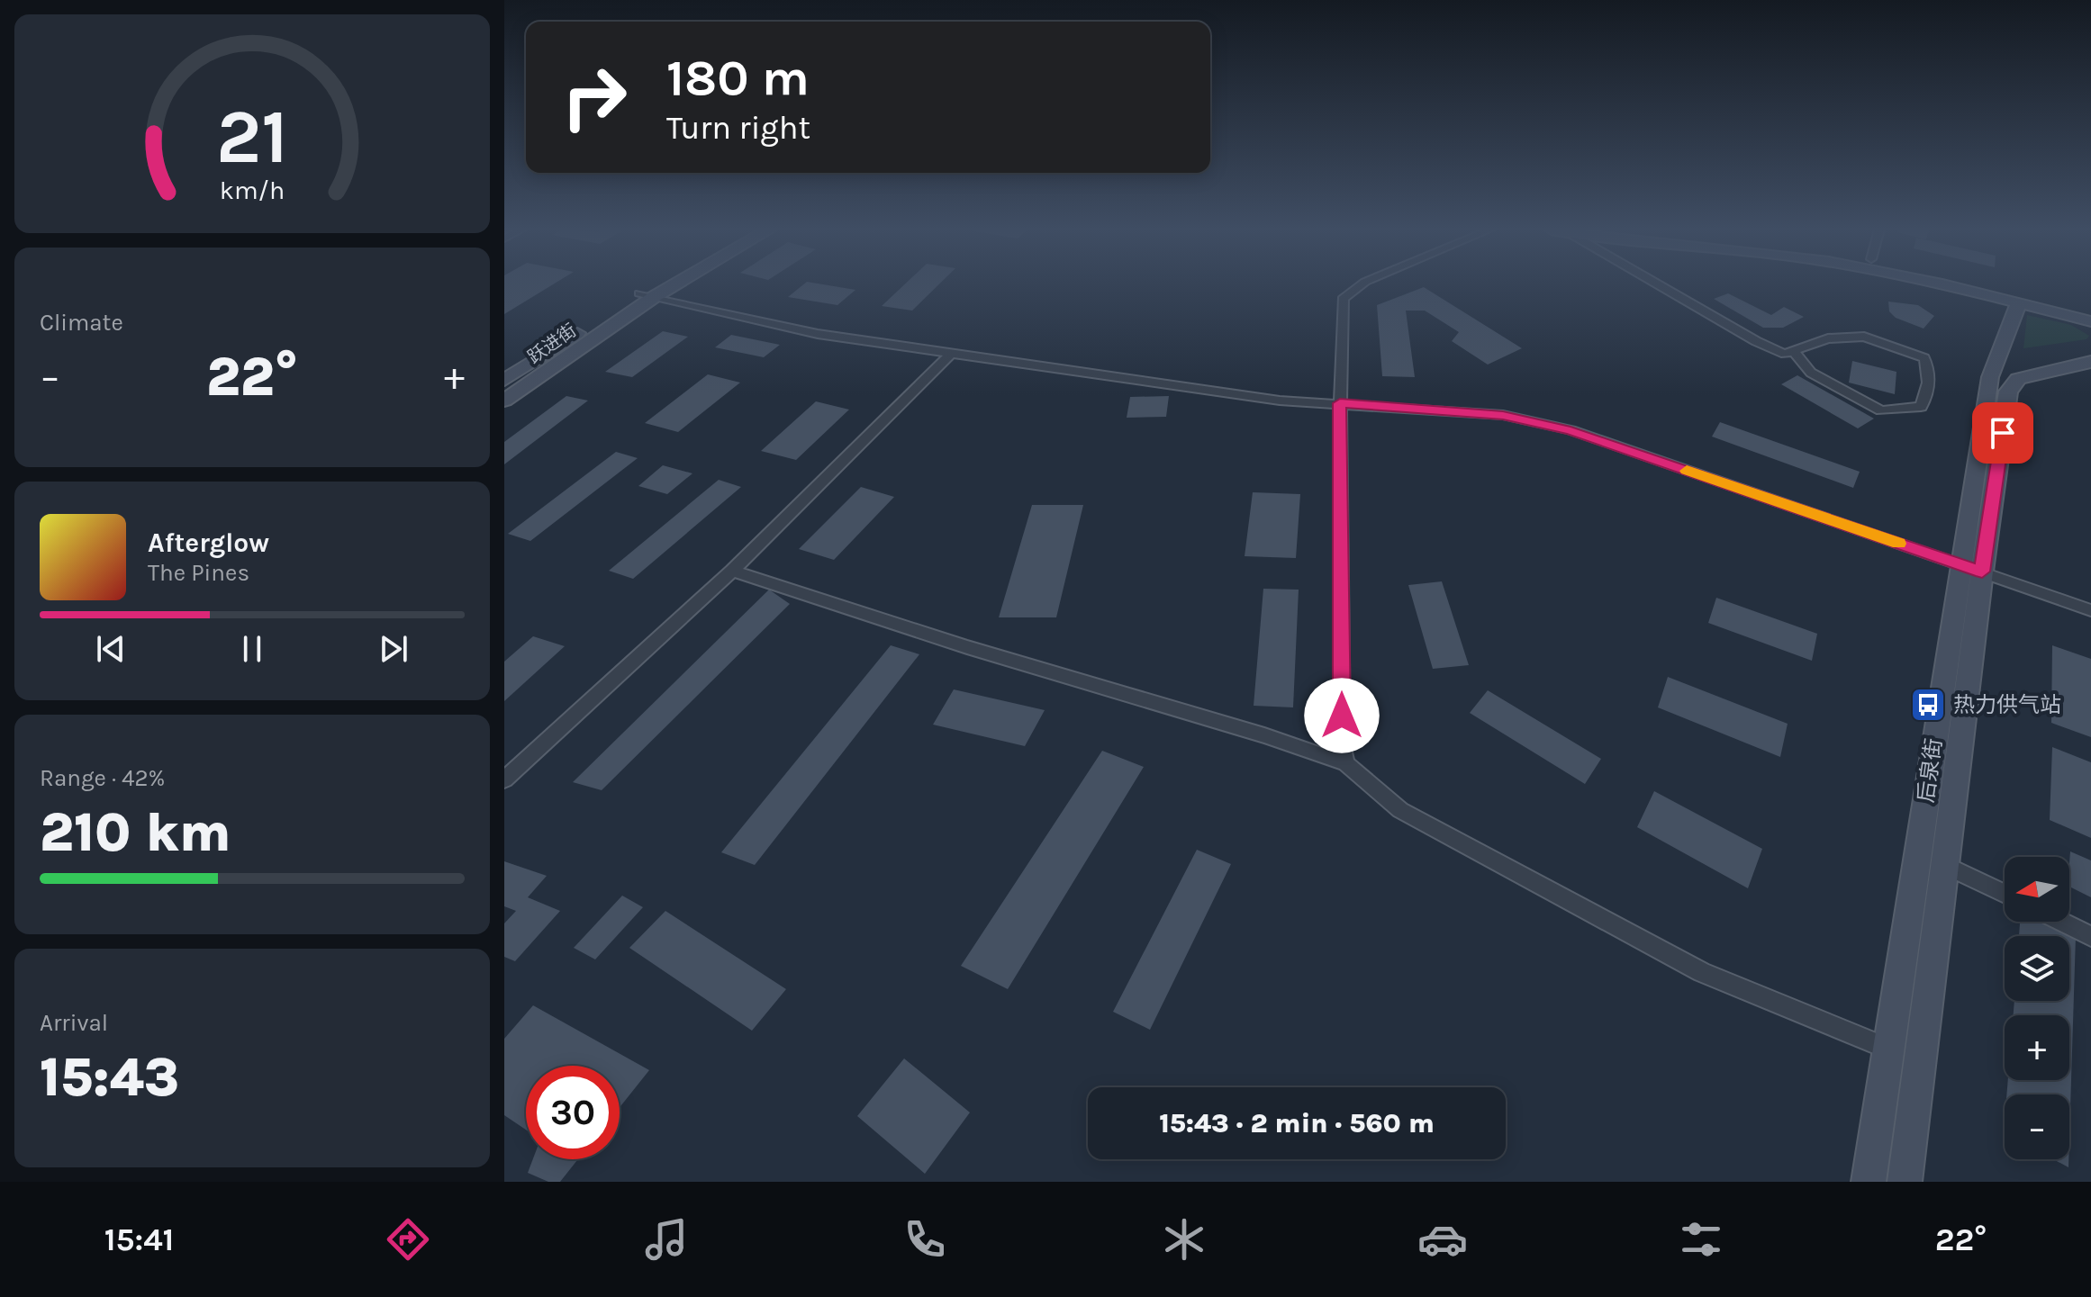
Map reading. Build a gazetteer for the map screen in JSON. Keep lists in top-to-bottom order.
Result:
{
  "streets": {
    "street": ["跃进街", "后泉街"]
  },
  "places": {
    "bus stop": ["热力供气站"]
  },
  "north": "left",
  "page": {
    "turn": ["180 m", "Turn right"],
    "tile": [
      "Climate",
      ["Range · 42%", "210 km"],
      ["Arrival", "15:43"]
    ],
    "heat": ["−", "22°", "+"],
    "song": ["Afterglow", "The Pines"],
    "map_buttons": ["+", "−"],
    "limit": "30",
    "trip": "15:43 · 2 min · 560 m",
    "tabs": ["15:41", "22°"],
    "gauge": ["21", "km/h"]
  }
}
